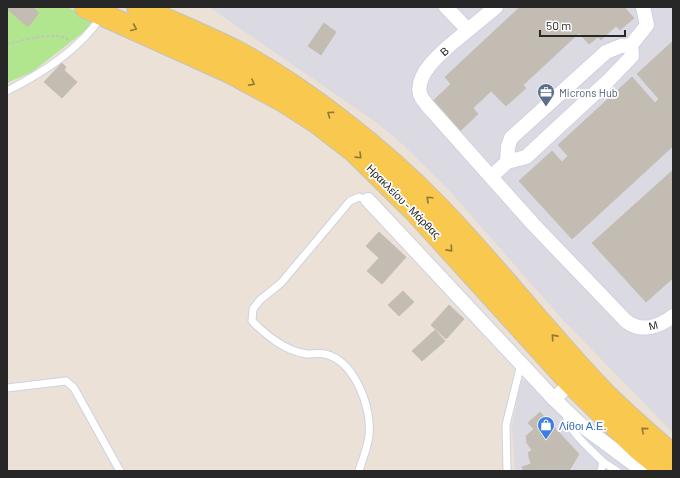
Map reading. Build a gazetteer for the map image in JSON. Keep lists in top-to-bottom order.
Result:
{
  "streets": {
    "main road": ["Ηρακλείου - Μάρθας"],
    "street": ["Β", "Μ"]
  },
  "crossings": [
    ["Β", "Μ"]
  ],
  "places": {
    "office": ["Microns Hub"],
    "shop": ["Λίθοι Α.Ε."]
  },
  "scale_bar": "50 m"
}
